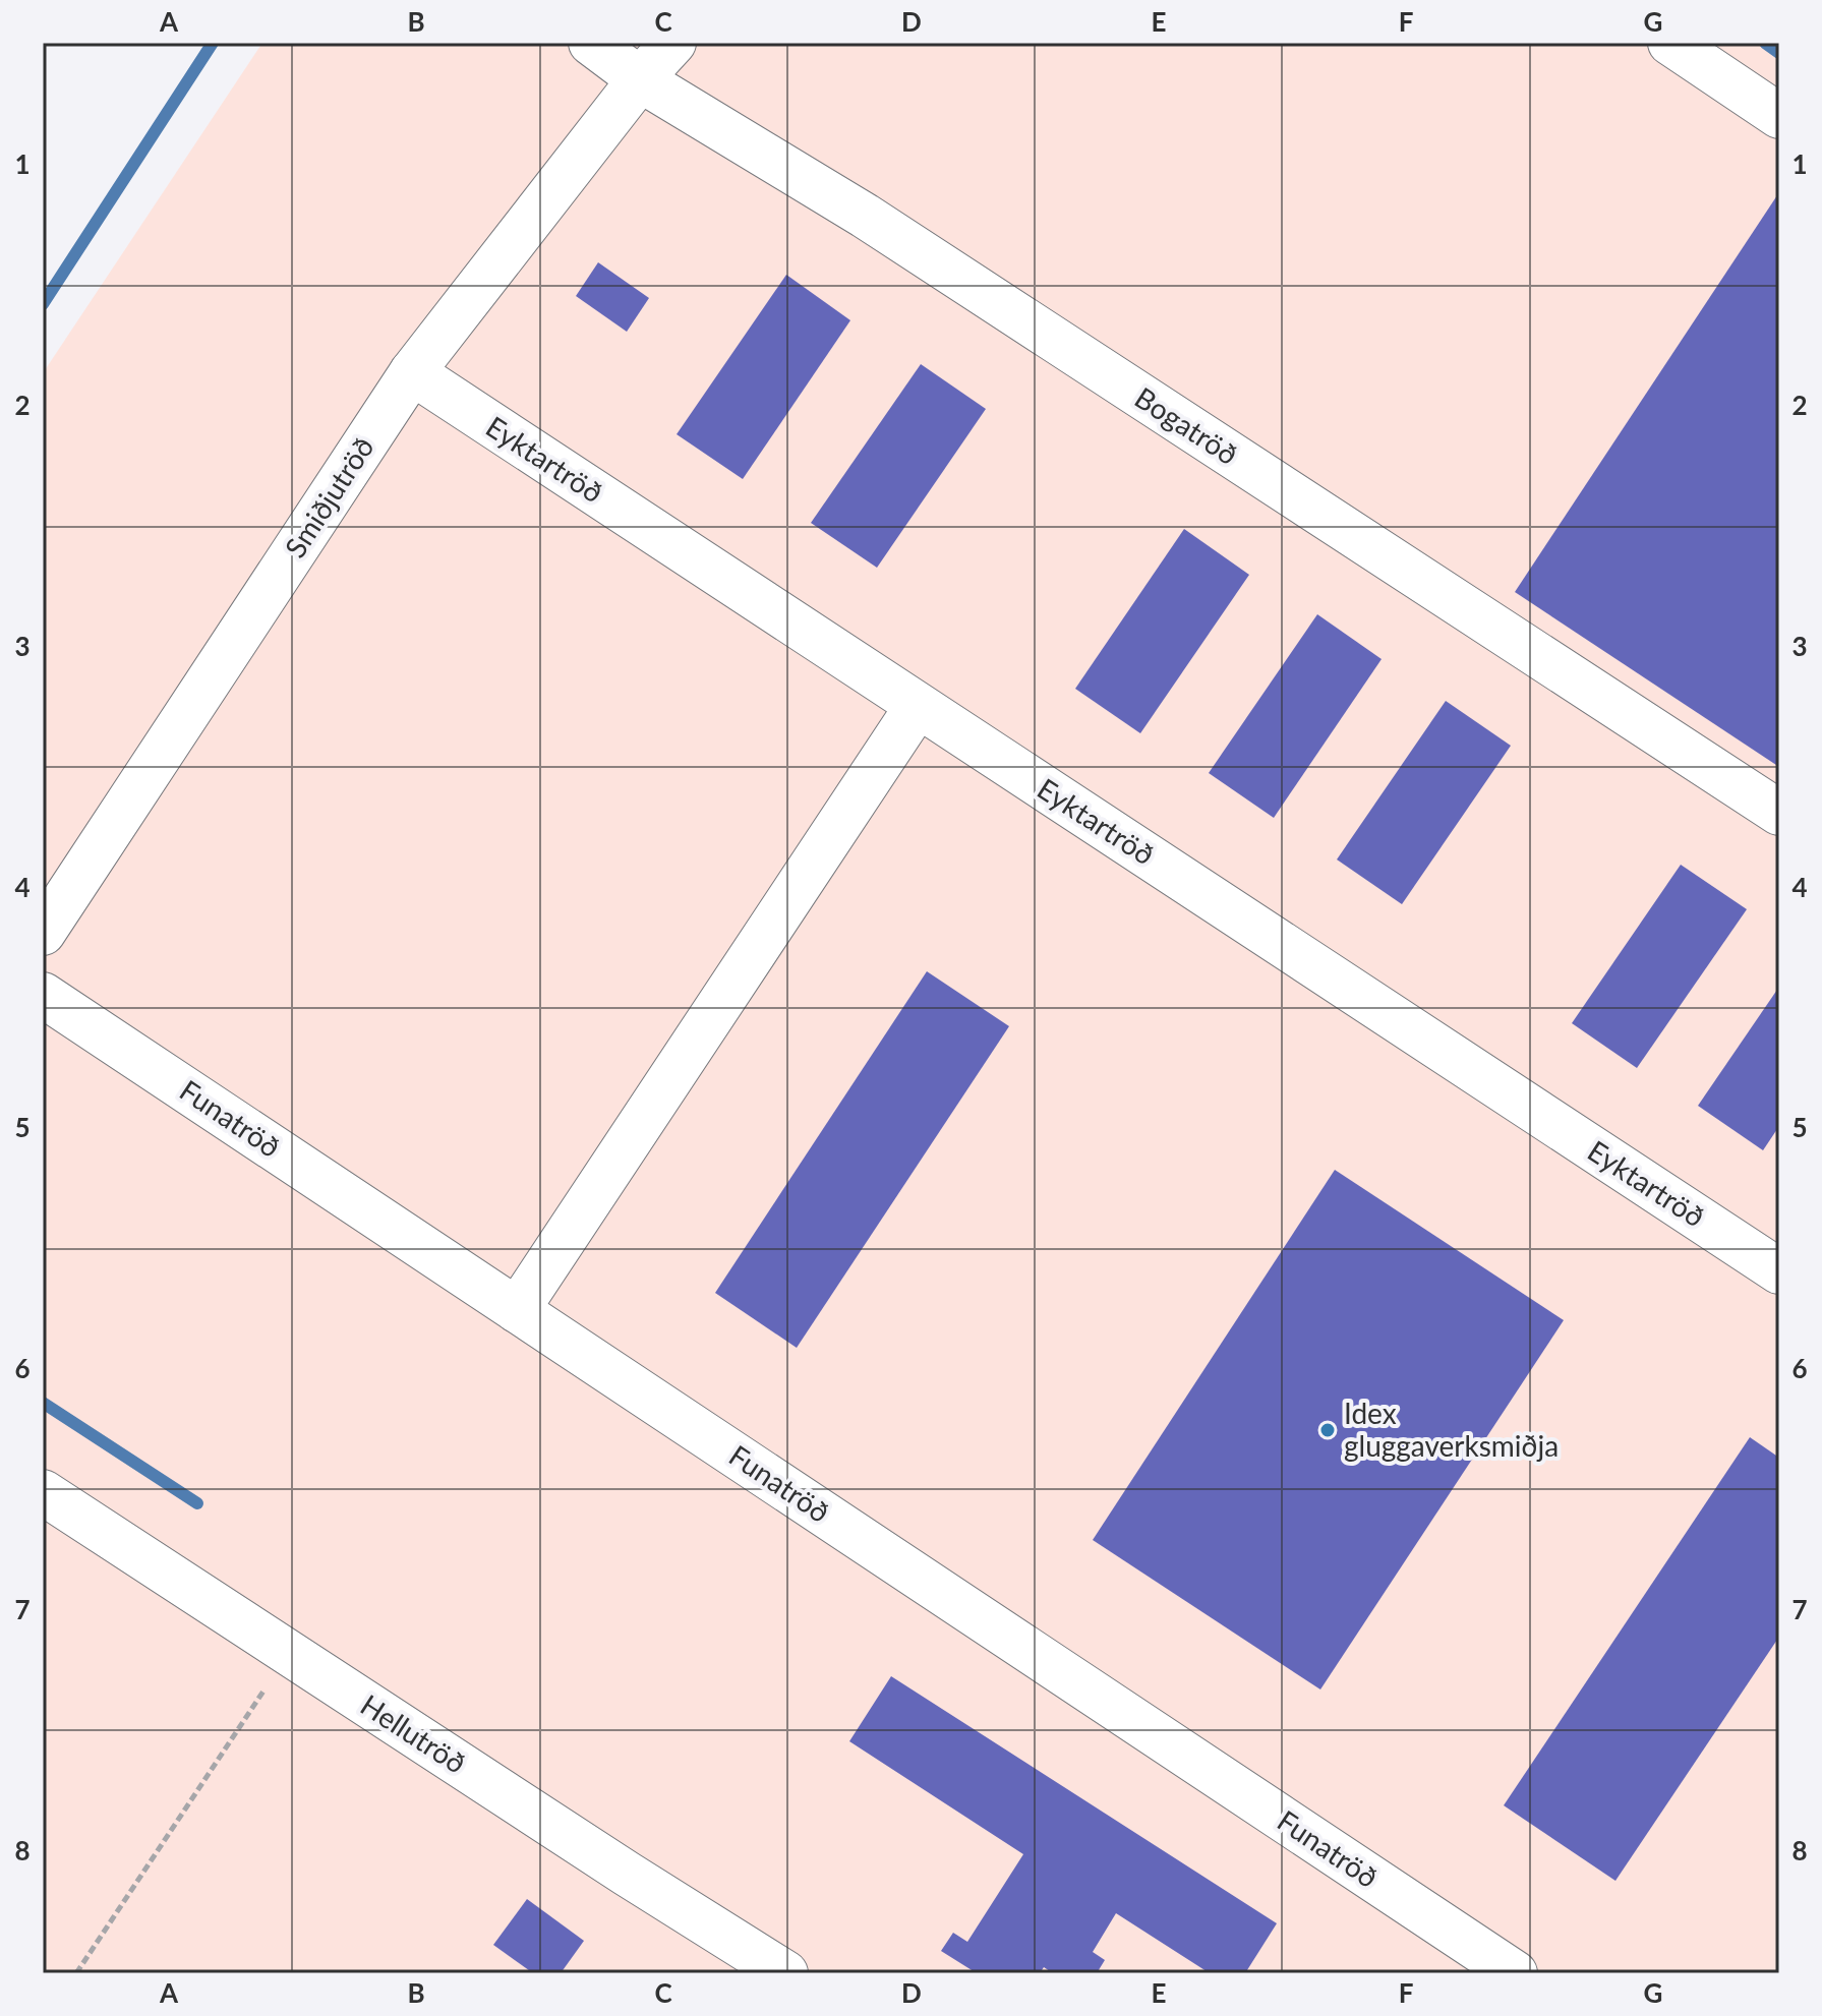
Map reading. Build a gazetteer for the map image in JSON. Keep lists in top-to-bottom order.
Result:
{
  "streets": {
    "street": [
      "Bogatröð",
      "Eyktartröð",
      "Smiðjutröð",
      "Funatröð",
      "Hellutröð"
    ]
  },
  "crossings": [
    ["Bogatröð", "Smiðjutröð"],
    ["Eyktartröð", "Smiðjutröð"]
  ],
  "places": ["Idex gluggaverksmiðja"],
  "grid": {
    "columns": [
      "A",
      "B",
      "C",
      "D",
      "E",
      "F",
      "G"
    ],
    "rows": [
      "1",
      "2",
      "3",
      "4",
      "5",
      "6",
      "7",
      "8"
    ]
  }
}
